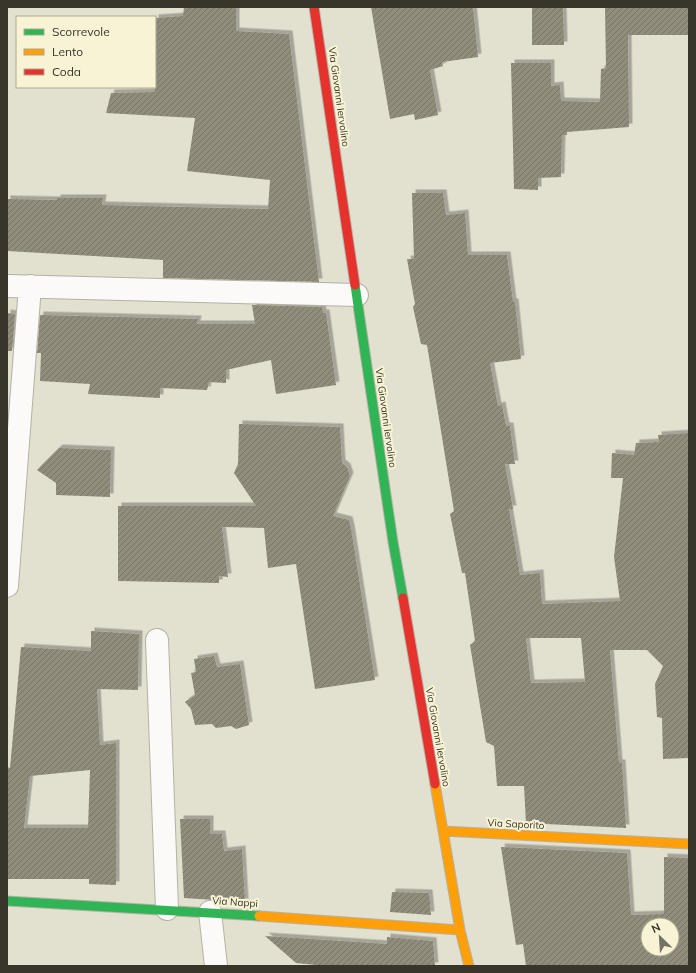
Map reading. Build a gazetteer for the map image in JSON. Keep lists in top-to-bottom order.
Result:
{
  "streets": {
    "street": ["Via Giovanni Iervolino", "Via Saporito", "Via Nappi"]
  },
  "crossings": [
    ["Via Giovanni Iervolino", "Via Saporito"]
  ],
  "legend": ["Scorrevole", "Lento", "Coda"],
  "north": "top left"
}
